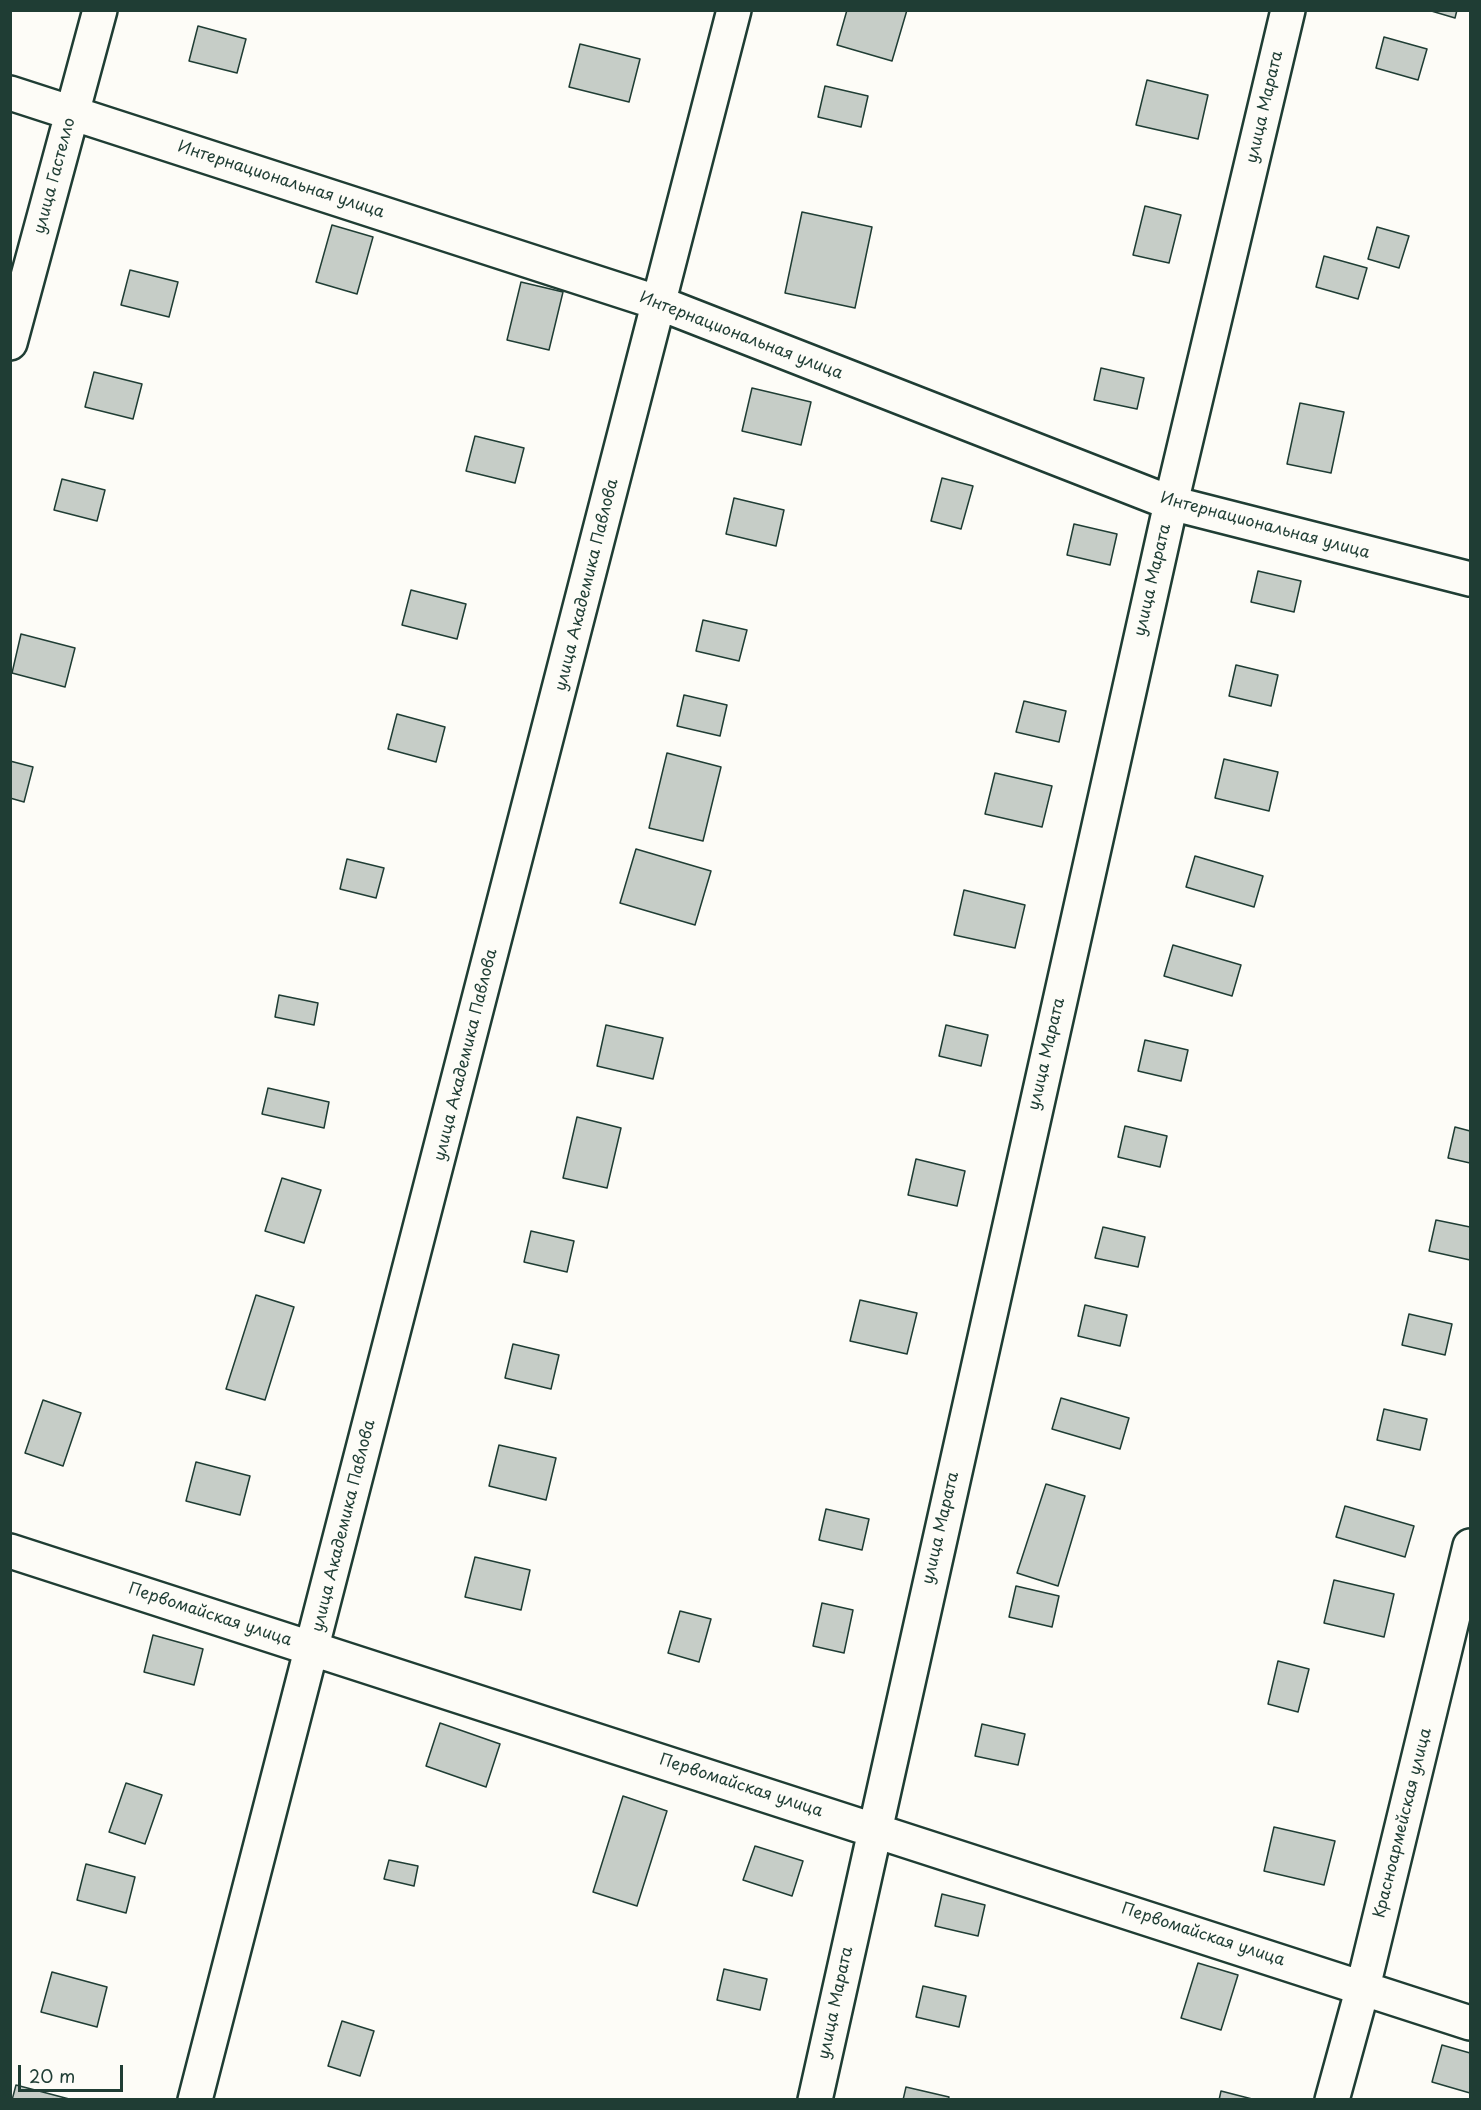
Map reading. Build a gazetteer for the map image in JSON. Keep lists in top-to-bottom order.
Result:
{
  "streets": {
    "street": [
      "улица Марата",
      "улица Гастелло",
      "Интернациональная улица",
      "улица Академика Павлова",
      "Первомайская улица",
      "Красноармейская улица"
    ]
  },
  "crossings": [
    ["улица Марата", "Интернациональная улица"],
    ["улица Марата", "Первомайская улица"],
    ["улица Гастелло", "Интернациональная улица"],
    ["Интернациональная улица", "улица Академика Павлова"],
    ["улица Академика Павлова", "Первомайская улица"],
    ["Первомайская улица", "Красноармейская улица"]
  ],
  "scale_bar": "20 m"
}
